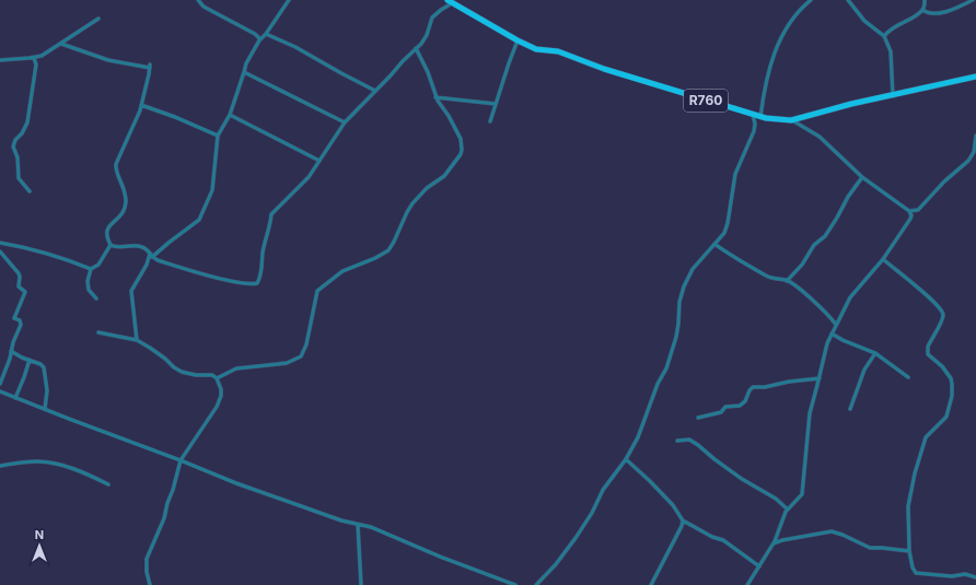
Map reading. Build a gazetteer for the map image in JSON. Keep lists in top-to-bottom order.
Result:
{
  "streets": {
    "main road": ["R760"]
  },
  "north": "top"
}
